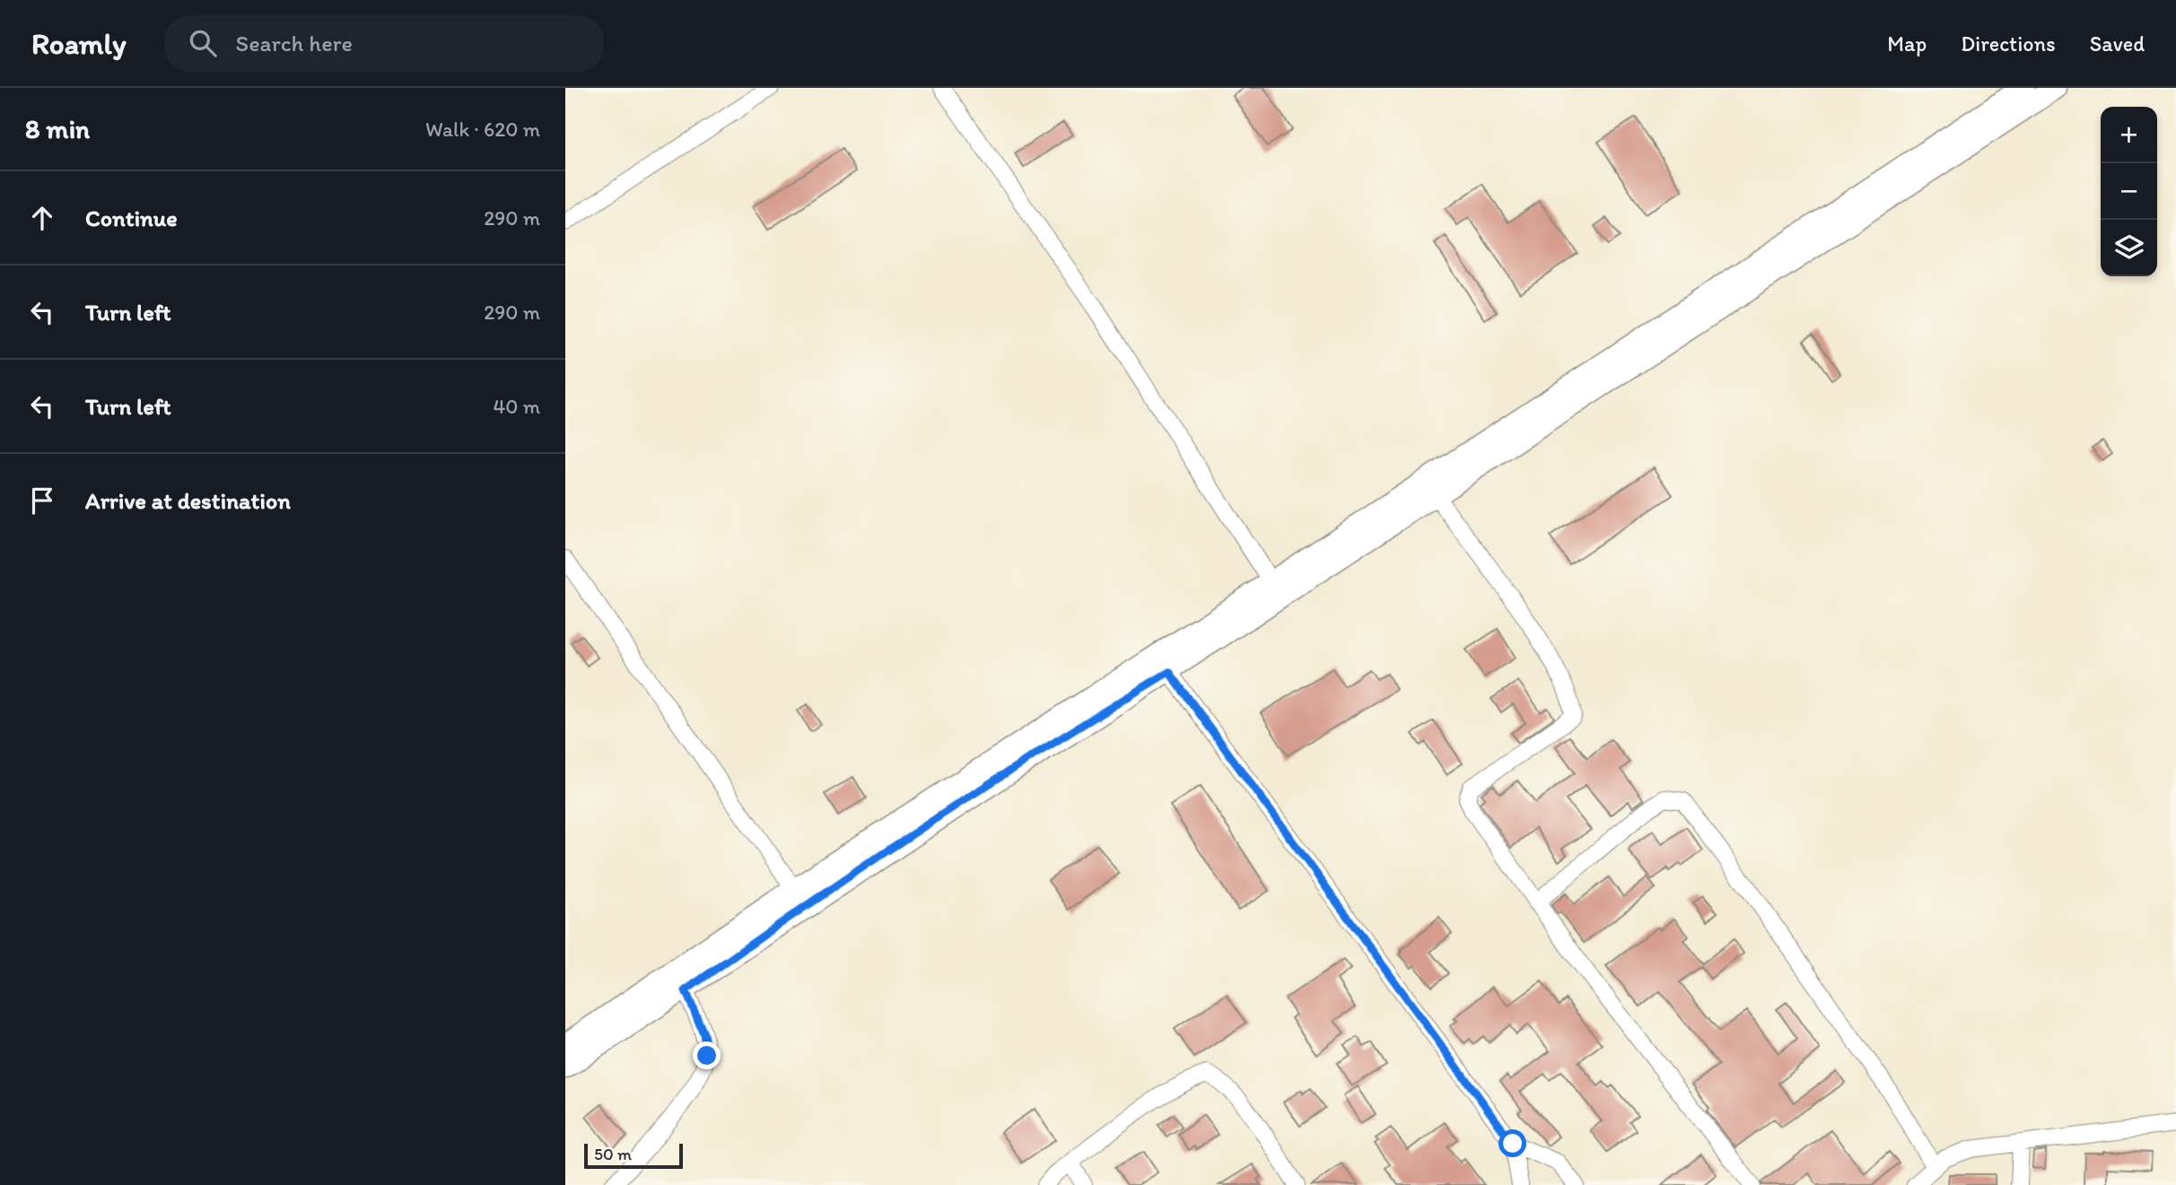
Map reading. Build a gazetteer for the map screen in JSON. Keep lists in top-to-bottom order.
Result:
{
  "scale_bar": "50 m",
  "page": {
    "header": "Roamly",
    "search": "Search here",
    "nav": ["Map", "Directions", "Saved"],
    "heading": ["8 min", "Walk · 620 m"],
    "map_buttons": ["+", "−"],
    "list": [
      ["Continue", "290 m"],
      ["Turn left", "290 m"],
      ["Turn left", "40 m"],
      "Arrive at destination"
    ],
    "scale": "50 m"
  }
}
